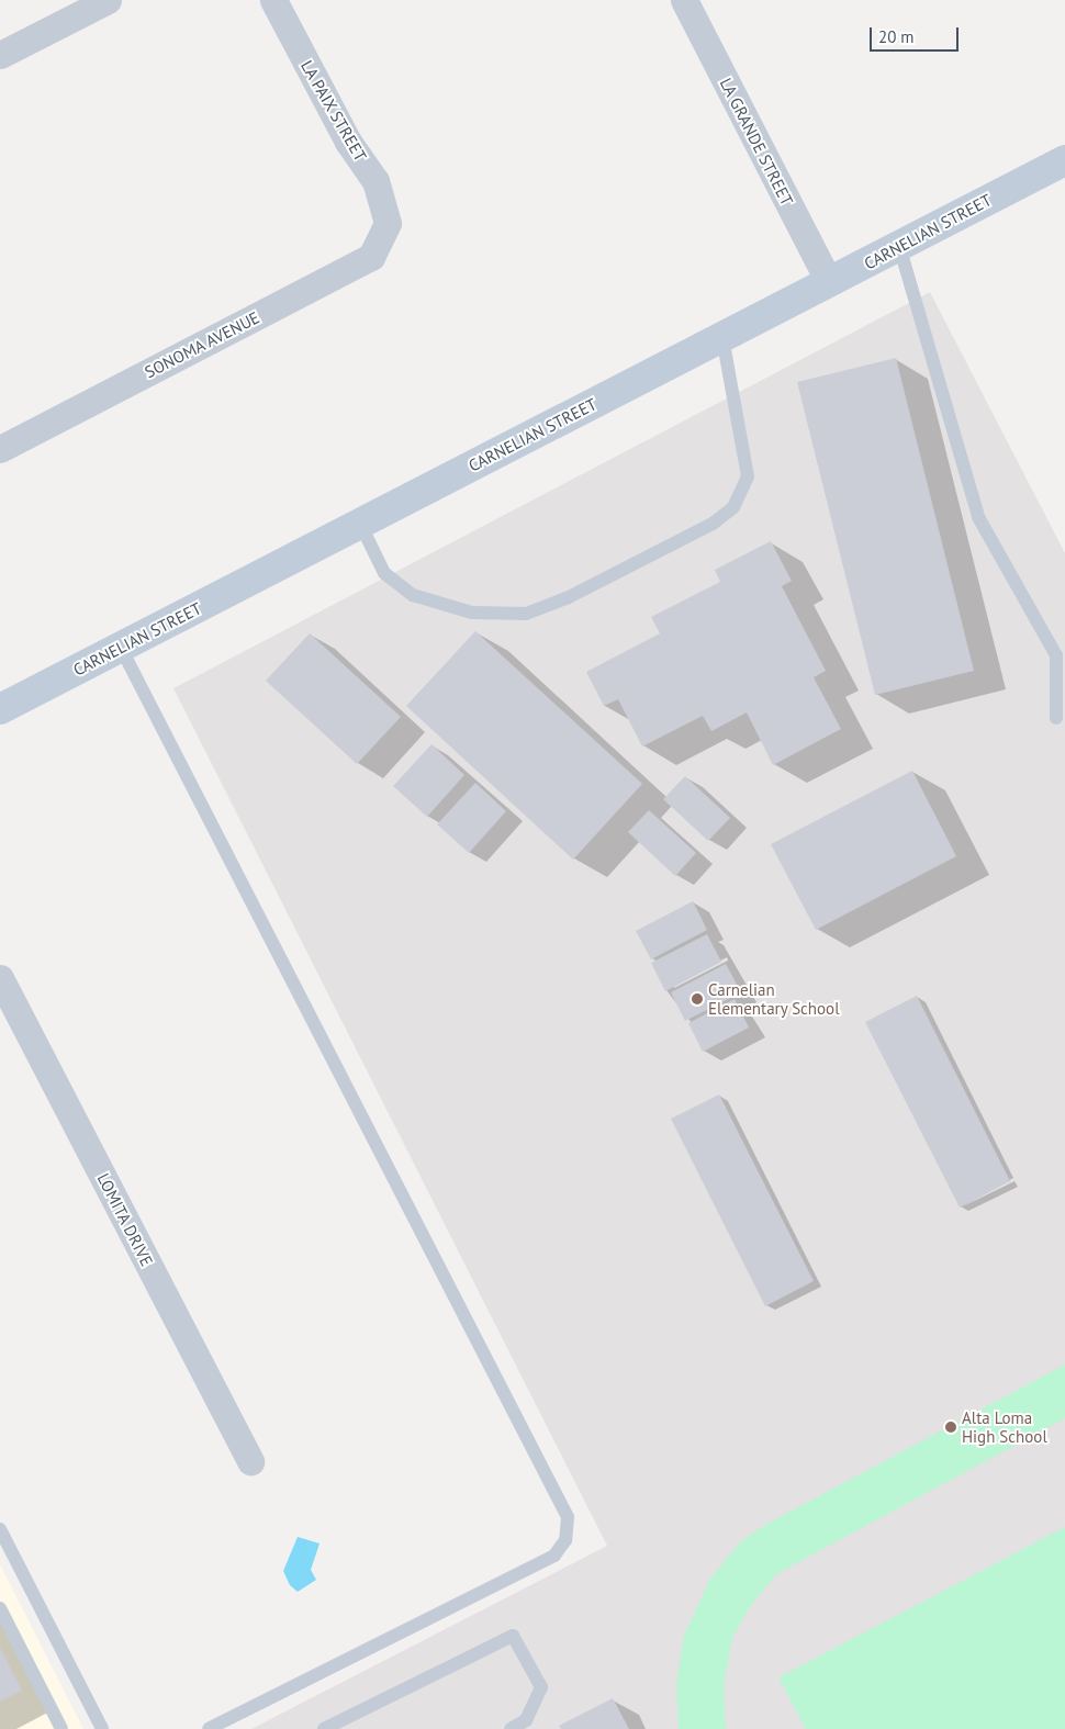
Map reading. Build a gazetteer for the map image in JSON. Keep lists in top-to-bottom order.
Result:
{
  "streets": {
    "main road": ["CARNELIAN STREET"],
    "street": [
      "LA PAIX STREET",
      "LA GRANDE STREET",
      "SONOMA AVENUE",
      "LOMITA DRIVE"
    ]
  },
  "crossings": [
    ["LA PAIX STREET", "SONOMA AVENUE"],
    ["LA GRANDE STREET", "CARNELIAN STREET"]
  ],
  "places": ["Carnelian Elementary School", "Alta Loma High School"],
  "scale_bar": "20 m"
}
